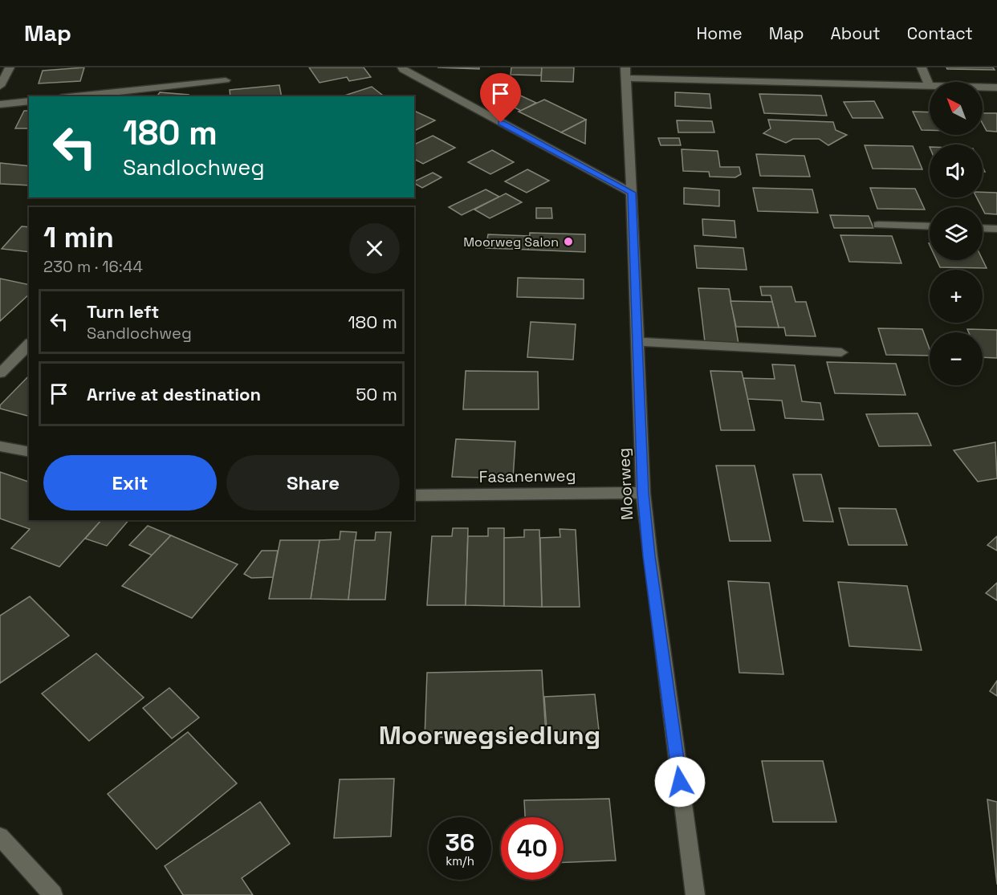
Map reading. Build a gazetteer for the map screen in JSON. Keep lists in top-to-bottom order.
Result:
{
  "streets": {
    "street": ["Fasanenweg", "Moorweg"]
  },
  "crossings": [
    ["Fasanenweg", "Moorweg"]
  ],
  "districts": ["Moorwegsiedlung"],
  "places": ["Moorweg Salon"],
  "north": "top left",
  "page": {
    "header": "Map",
    "nav": [
      "Home",
      "Map",
      "About",
      "Contact"
    ],
    "map_buttons": ["+", "−"],
    "turn": ["180 m", "Sandlochweg"],
    "heading": ["1 min", "230 m · 16:44"],
    "list": [
      {
        "name": "Turn left",
        "note": "Sandlochweg",
        "value": "180 m"
      },
      {
        "name": "Arrive at destination",
        "value": "50 m"
      }
    ],
    "buttons": ["Exit", "Share"],
    "speed": "36 km/h",
    "limit": "40"
  }
}
